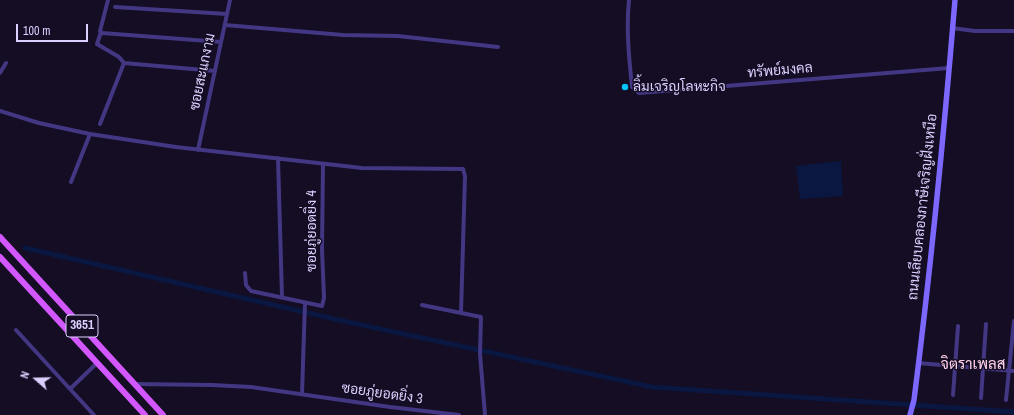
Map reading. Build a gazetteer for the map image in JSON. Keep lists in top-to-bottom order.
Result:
{
  "streets": {
    "main road": ["ถนนเลียบคลองภาษีเจริญฝั่งเหนือ", "3651"],
    "street": [
      "ทรัพย์มงคล",
      "ซอยสะแกงาม",
      "ซอยภู่ยอดยิ่ง 4",
      "ซอยภู่ยอดยิ่ง 3"
    ]
  },
  "crossings": [
    ["ทรัพย์มงคล", "ถนนเลียบคลองภาษีเจริญฝั่งเหนือ"],
    ["3651", "ซอยภู่ยอดยิ่ง 3"]
  ],
  "districts": ["จิตราเพลส"],
  "places": ["ลิ้มเจริญโลหะกิจ"],
  "scale_bar": "100 m",
  "north": "left"
}
